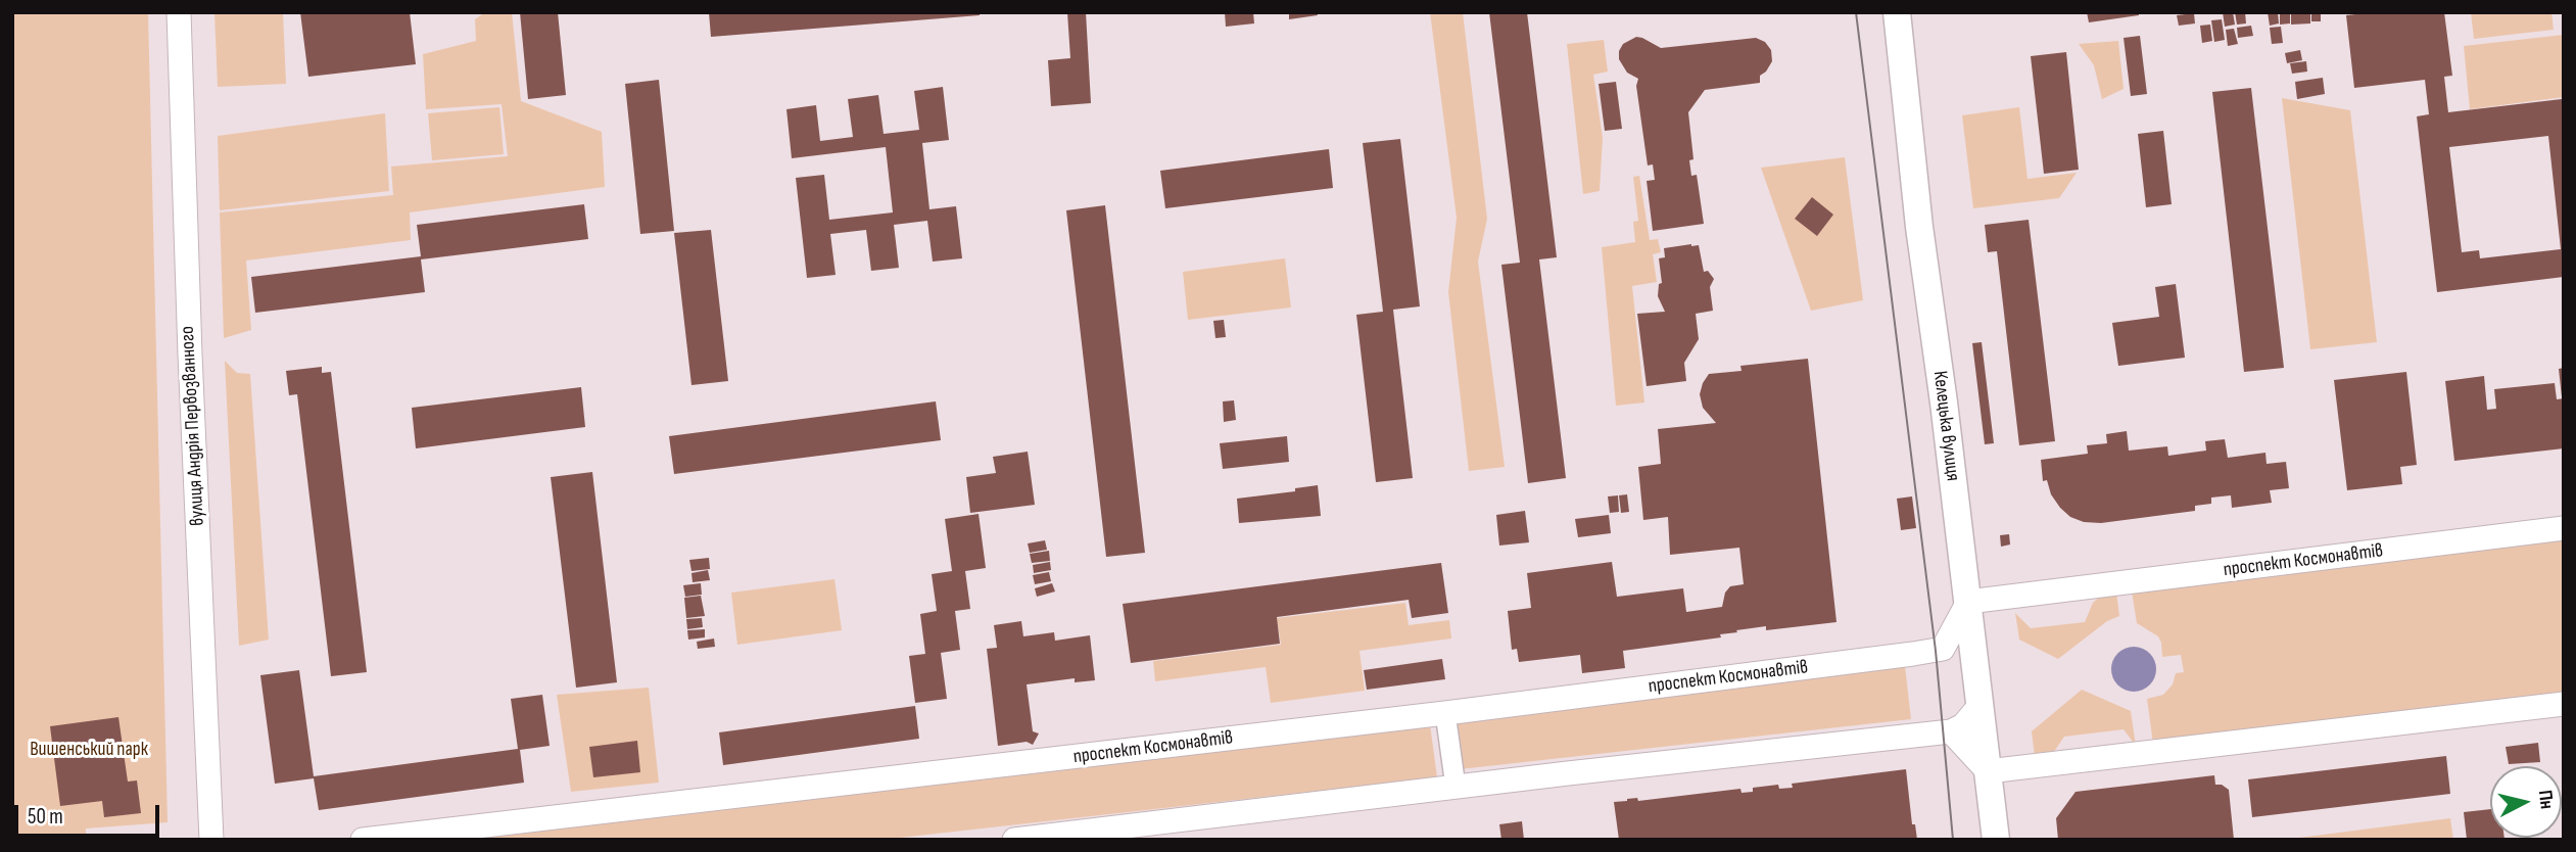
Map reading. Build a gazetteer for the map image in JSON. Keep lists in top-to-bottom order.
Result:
{
  "streets": {
    "main road": ["Келецька вулиця"],
    "street": ["вулиця Андрія Первозванного", "проспект Космонавтів"]
  },
  "crossings": [
    ["Келецька вулиця", "проспект Космонавтів"]
  ],
  "parks": ["Вишенський парк"],
  "scale_bar": "50 m",
  "north": "right"
}
